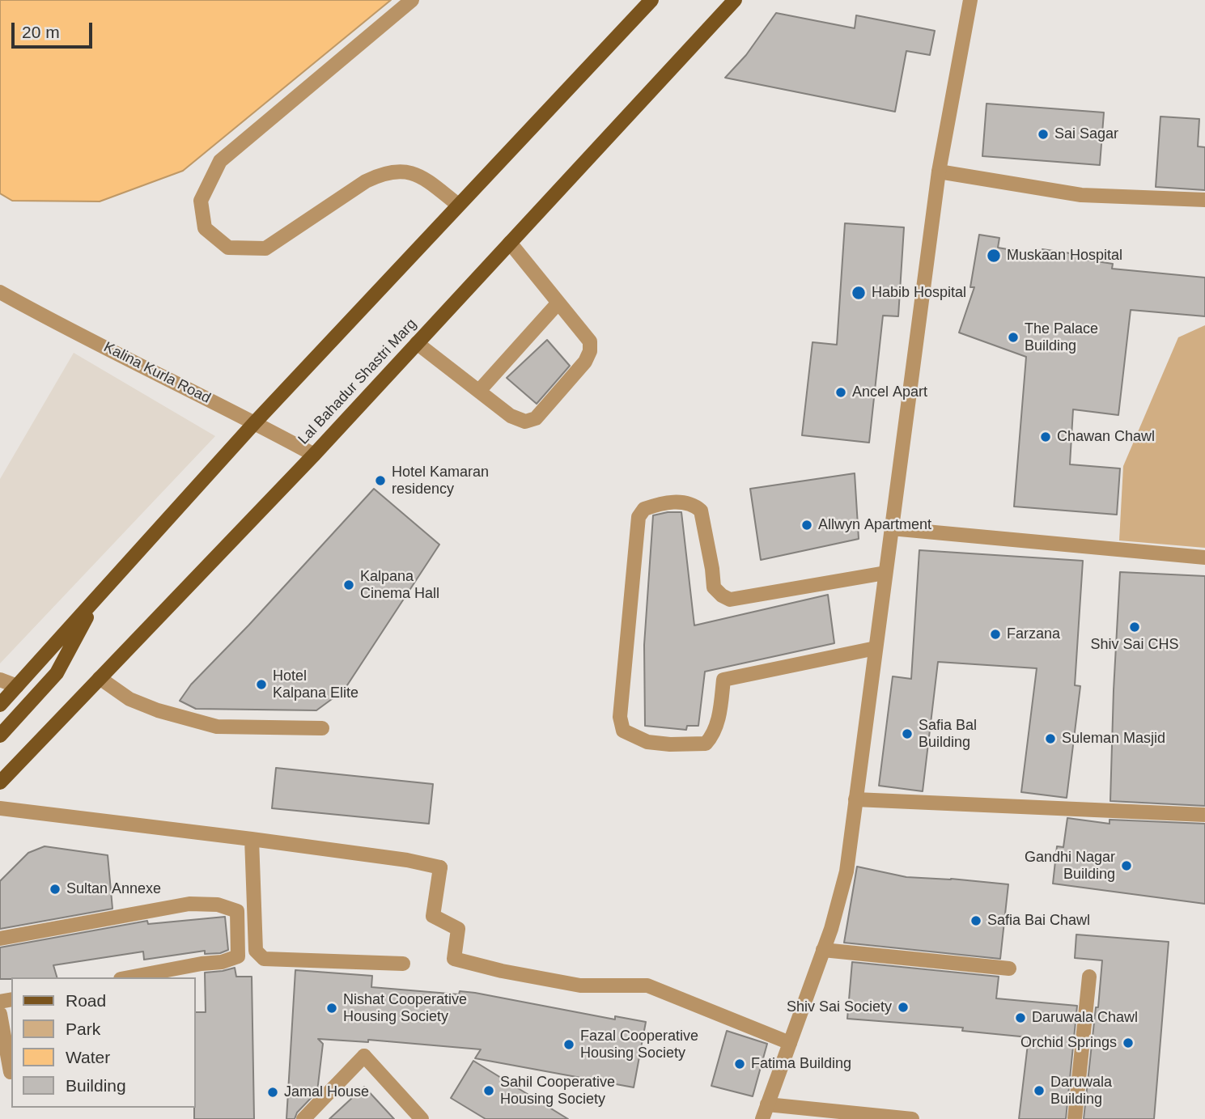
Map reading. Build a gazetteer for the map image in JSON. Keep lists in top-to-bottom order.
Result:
{
  "streets": {
    "main road": ["Lal Bahadur Shastri Marg"],
    "street": ["Kalina Kurla Road"]
  },
  "crossings": [
    ["Kalina Kurla Road", "Lal Bahadur Shastri Marg"]
  ],
  "places": [
    "Sai Sagar",
    "Muskaan Hospital",
    "Habib Hospital",
    "The Palace Building",
    "Ancel Apart",
    "Chawan Chawl",
    "Hotel Kamaran residency",
    "Allwyn Apartment",
    "Kalpana Cinema Hall",
    "Shiv Sai CHS",
    "Farzana",
    "Hotel Kalpana Elite",
    "Safia Bal Building",
    "Suleman Masjid",
    "Gandhi Nagar Building",
    "Sultan Annexe",
    "Safia Bai Chawl",
    "Shiv Sai Society",
    "Nishat Cooperative Housing Society",
    "Daruwala Chawl",
    "Orchid Springs",
    "Fazal Cooperative Housing Society",
    "Fatima Building",
    "Sahil Cooperative Housing Society",
    "Daruwala Building",
    "Jamal House"
  ],
  "legend": [
    "Road",
    "Park",
    "Water",
    "Building"
  ],
  "scale_bar": "20 m"
}
